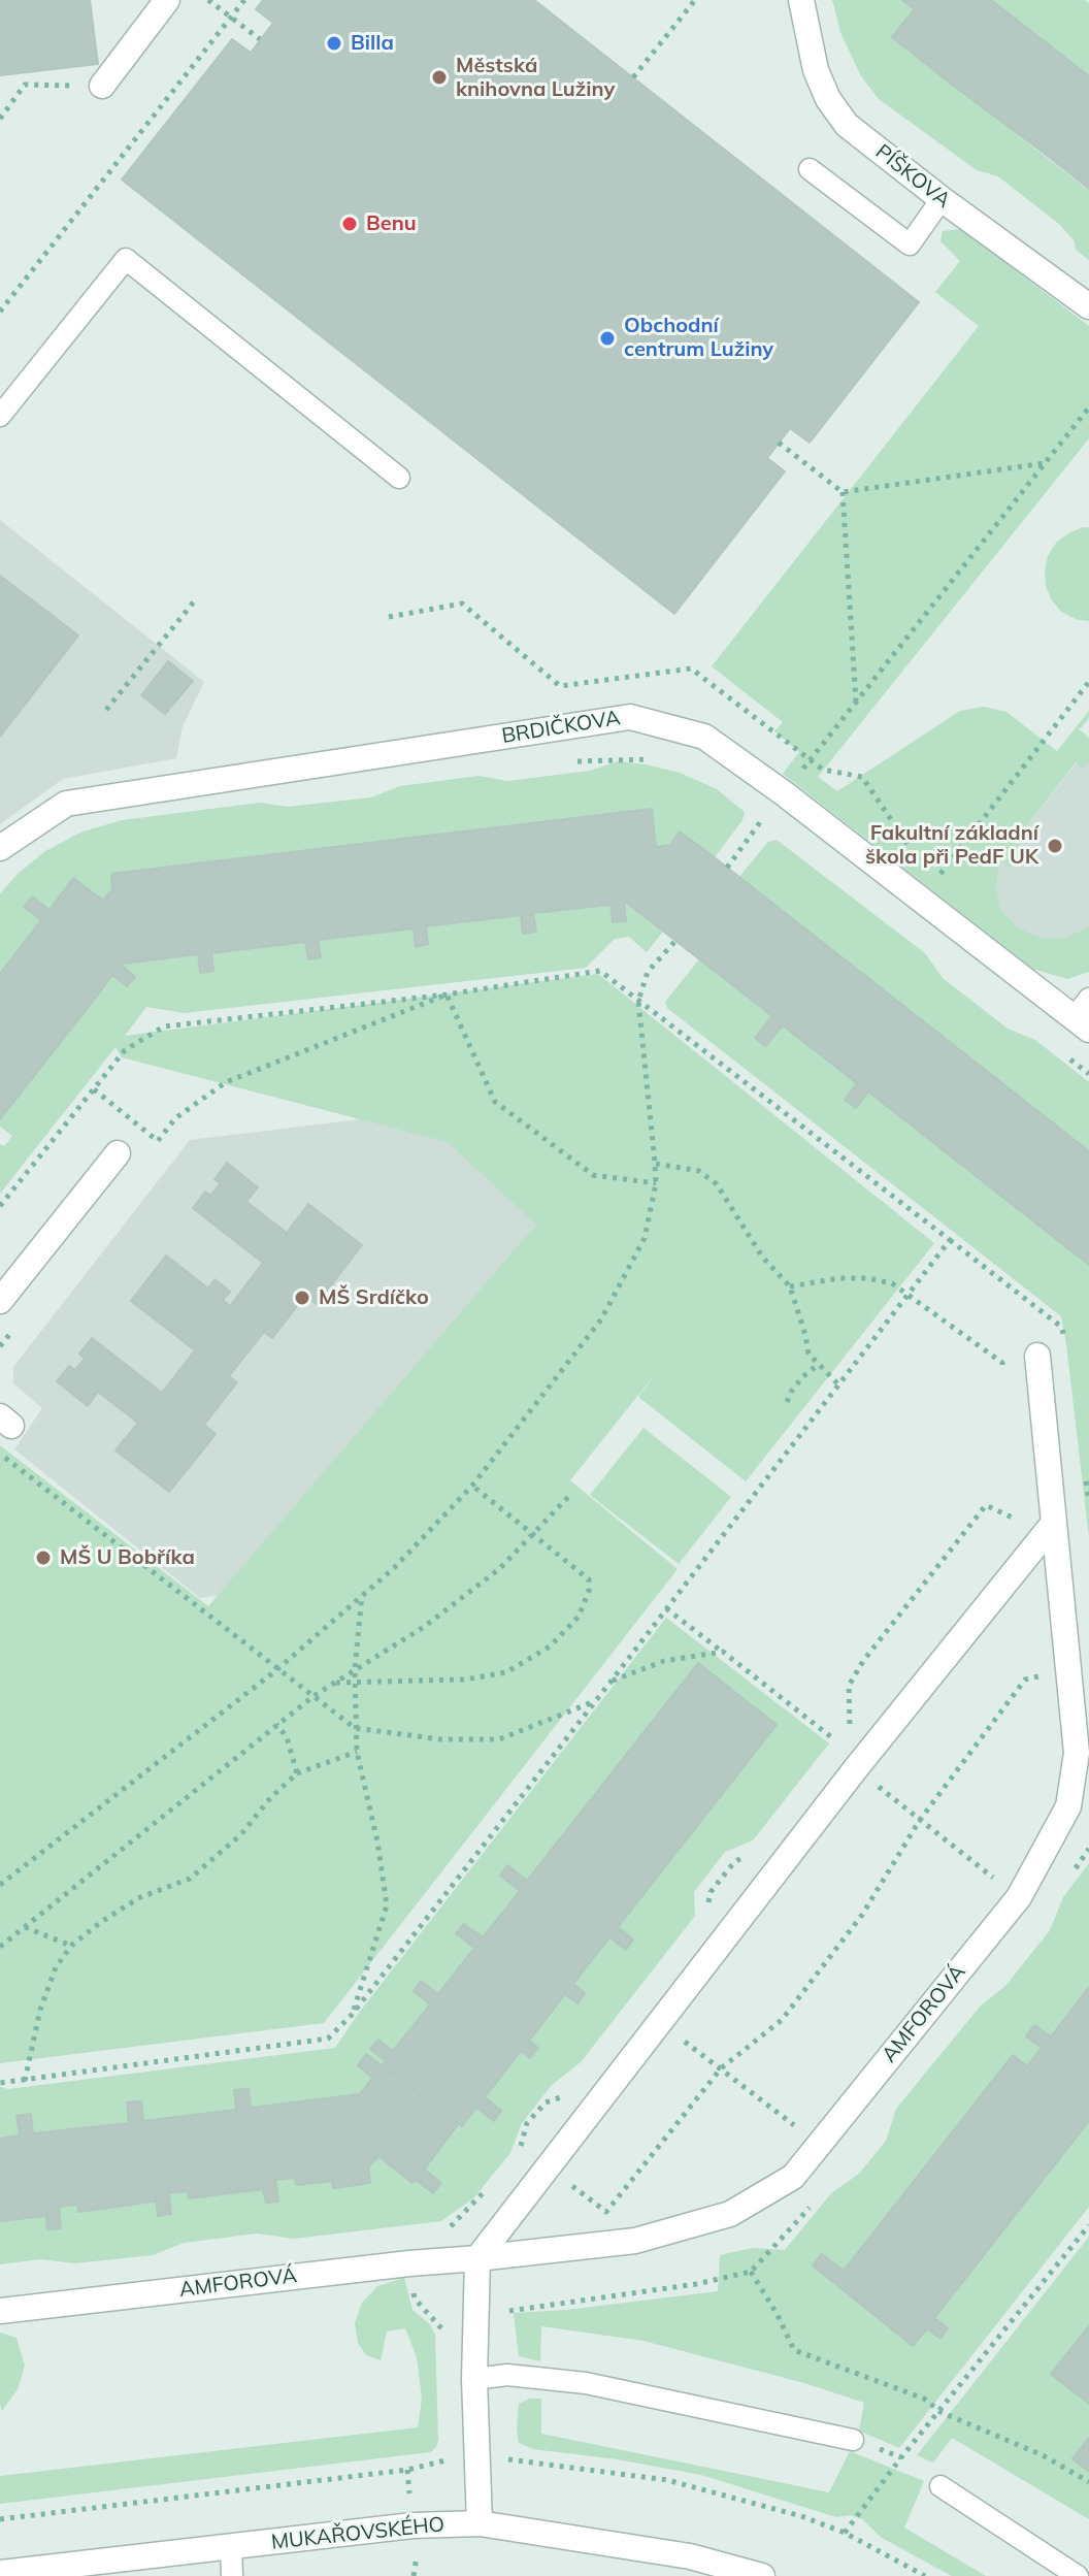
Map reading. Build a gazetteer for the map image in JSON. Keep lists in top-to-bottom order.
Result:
{
  "streets": {
    "street": [
      "PÍŠKOVA",
      "BRDIČKOVA",
      "AMFOROVÁ",
      "MUKAŘOVSKÉHO"
    ]
  },
  "places": [
    "Billa",
    "Městská knihovna Lužiny",
    "Benu",
    "Obchodní centrum Lužiny",
    "Fakultní základní škola při PedF UK",
    "MŠ Srdíčko",
    "MŠ U Bobříka"
  ]
}
